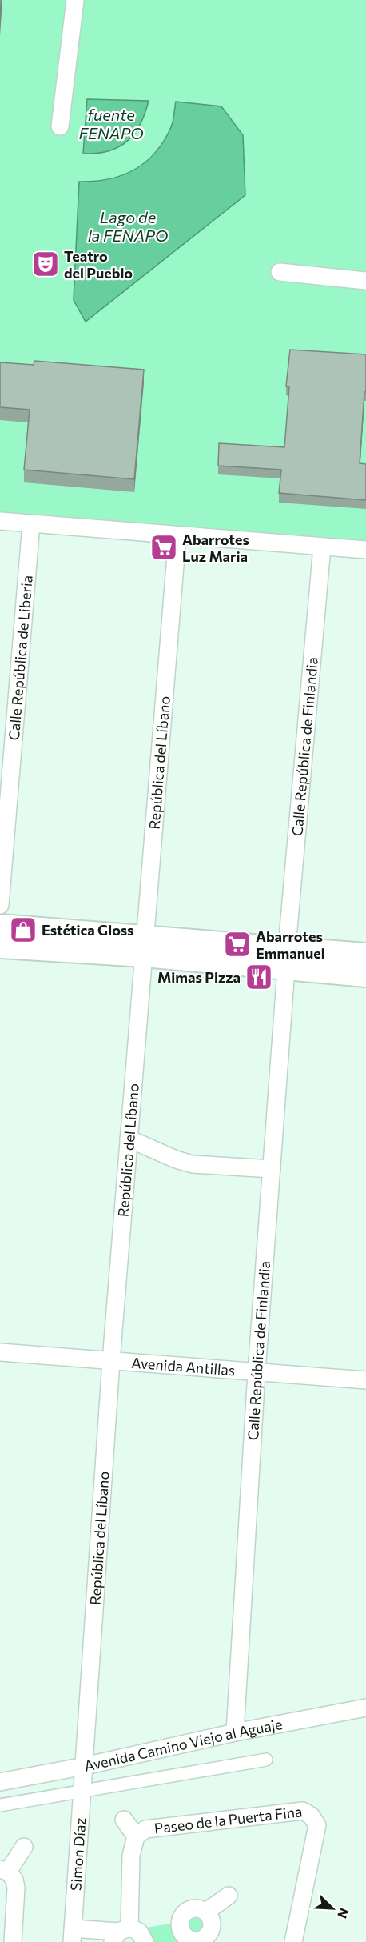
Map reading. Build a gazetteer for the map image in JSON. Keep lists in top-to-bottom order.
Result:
{
  "streets": {
    "street": [
      "Calle República de Liberia",
      "Calle República de Finlandia",
      "República del Líbano",
      "Avenida Antillas",
      "Avenida Camino Viejo al Aguaje",
      "Paseo de la Puerta Fina",
      "Simon Díaz"
    ]
  },
  "crossings": [
    ["Calle República de Finlandia", "Avenida Antillas"],
    ["Calle República de Finlandia", "Avenida Camino Viejo al Aguaje"],
    ["República del Líbano", "Avenida Antillas"],
    ["República del Líbano", "Avenida Camino Viejo al Aguaje"],
    ["República del Líbano", "Simon Díaz"],
    ["Avenida Camino Viejo al Aguaje", "Simon Díaz"]
  ],
  "water": ["fuente FENAPO", "Lago de la FENAPO"],
  "places": {
    "theatre": ["Teatro del Pueblo"],
    "supermarket": ["Abarrotes Luz Maria", "Abarrotes Emmanuel"],
    "shop": ["Estética Gloss"],
    "restaurant": ["Mimas Pizza"]
  },
  "north": "bottom right"
}
